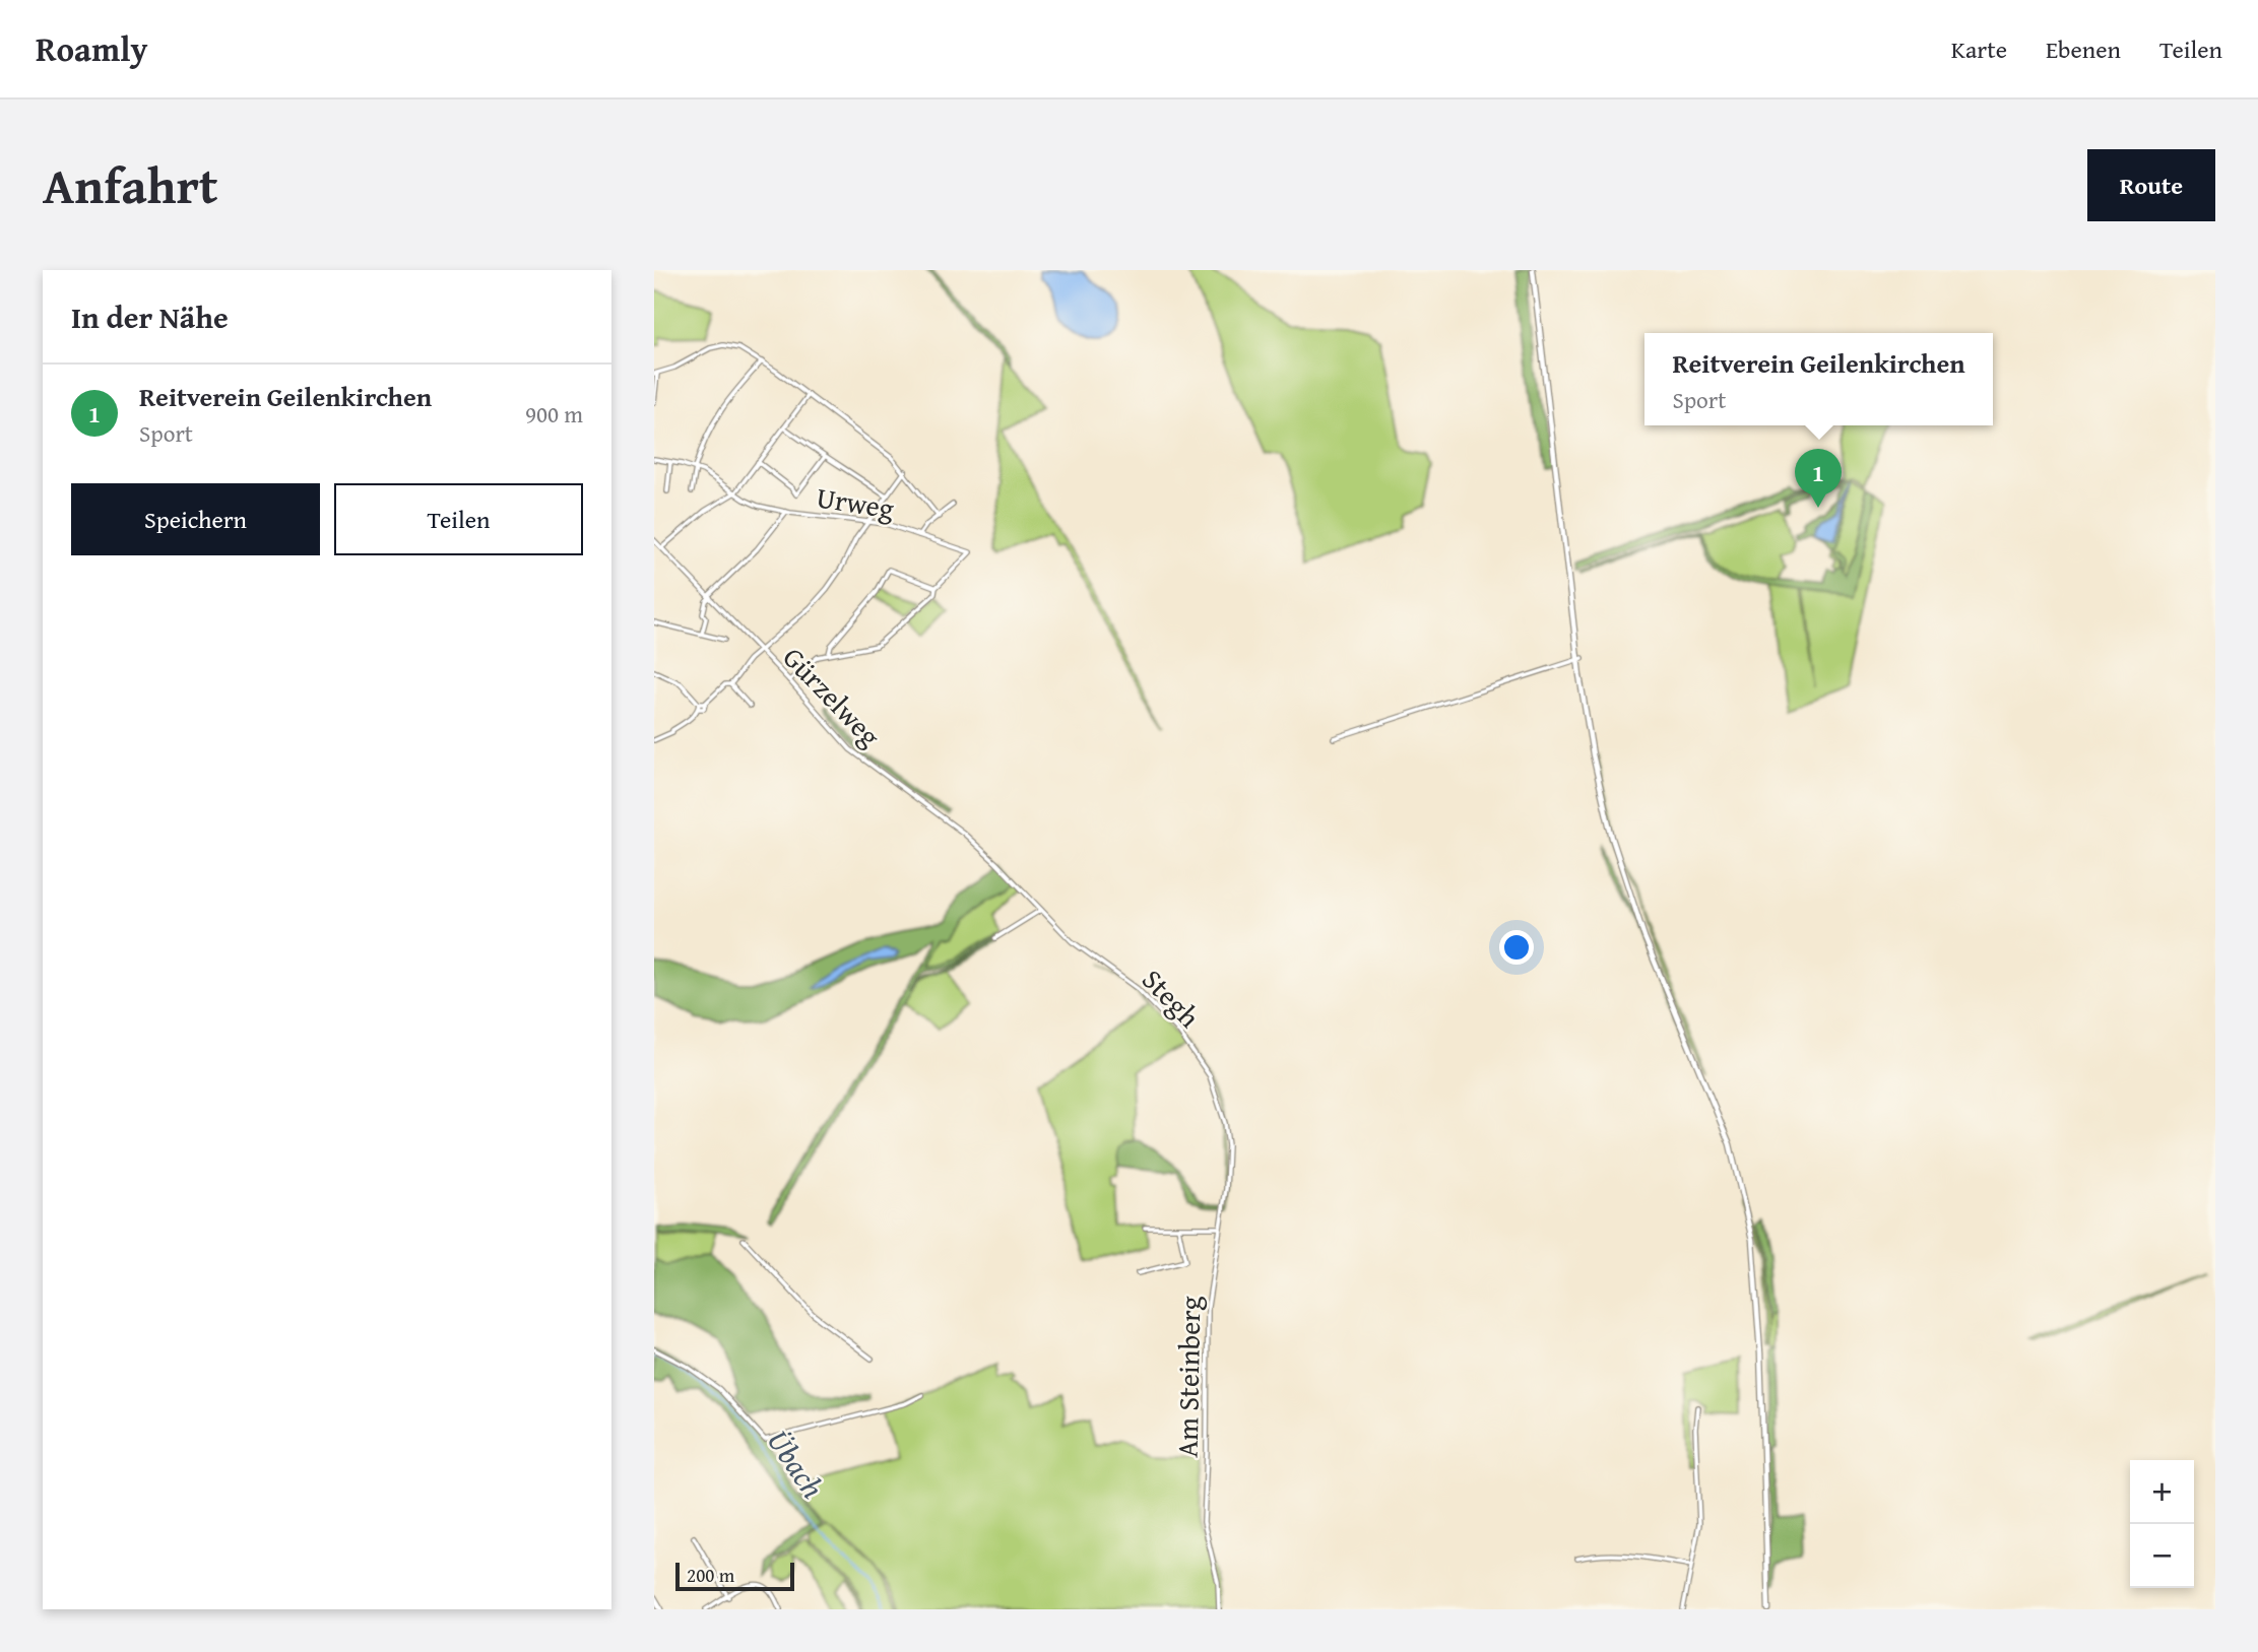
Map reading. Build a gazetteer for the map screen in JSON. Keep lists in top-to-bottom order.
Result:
{
  "streets": {
    "street": [
      "Urweg",
      "Gürzelweg",
      "Stegh",
      "Am Steinberg"
    ]
  },
  "crossings": [
    ["Gürzelweg", "Stegh"],
    ["Stegh", "Am Steinberg"]
  ],
  "water": ["Übach"],
  "scale_bar": "200 m",
  "page": {
    "header": "Roamly",
    "nav": ["Karte", "Ebenen", "Teilen"],
    "title": "Anfahrt",
    "buttons": [
      "Route",
      ["Speichern", "Teilen"]
    ],
    "heading": "In der Nähe",
    "popup": ["Reitverein Geilenkirchen", "Sport"],
    "list": [
      {
        "mark": "1",
        "name": "Reitverein Geilenkirchen",
        "note": "Sport",
        "value": "900 m"
      }
    ],
    "pins": "1",
    "map_buttons": ["+", "−"],
    "scale": "200 m"
  }
}
